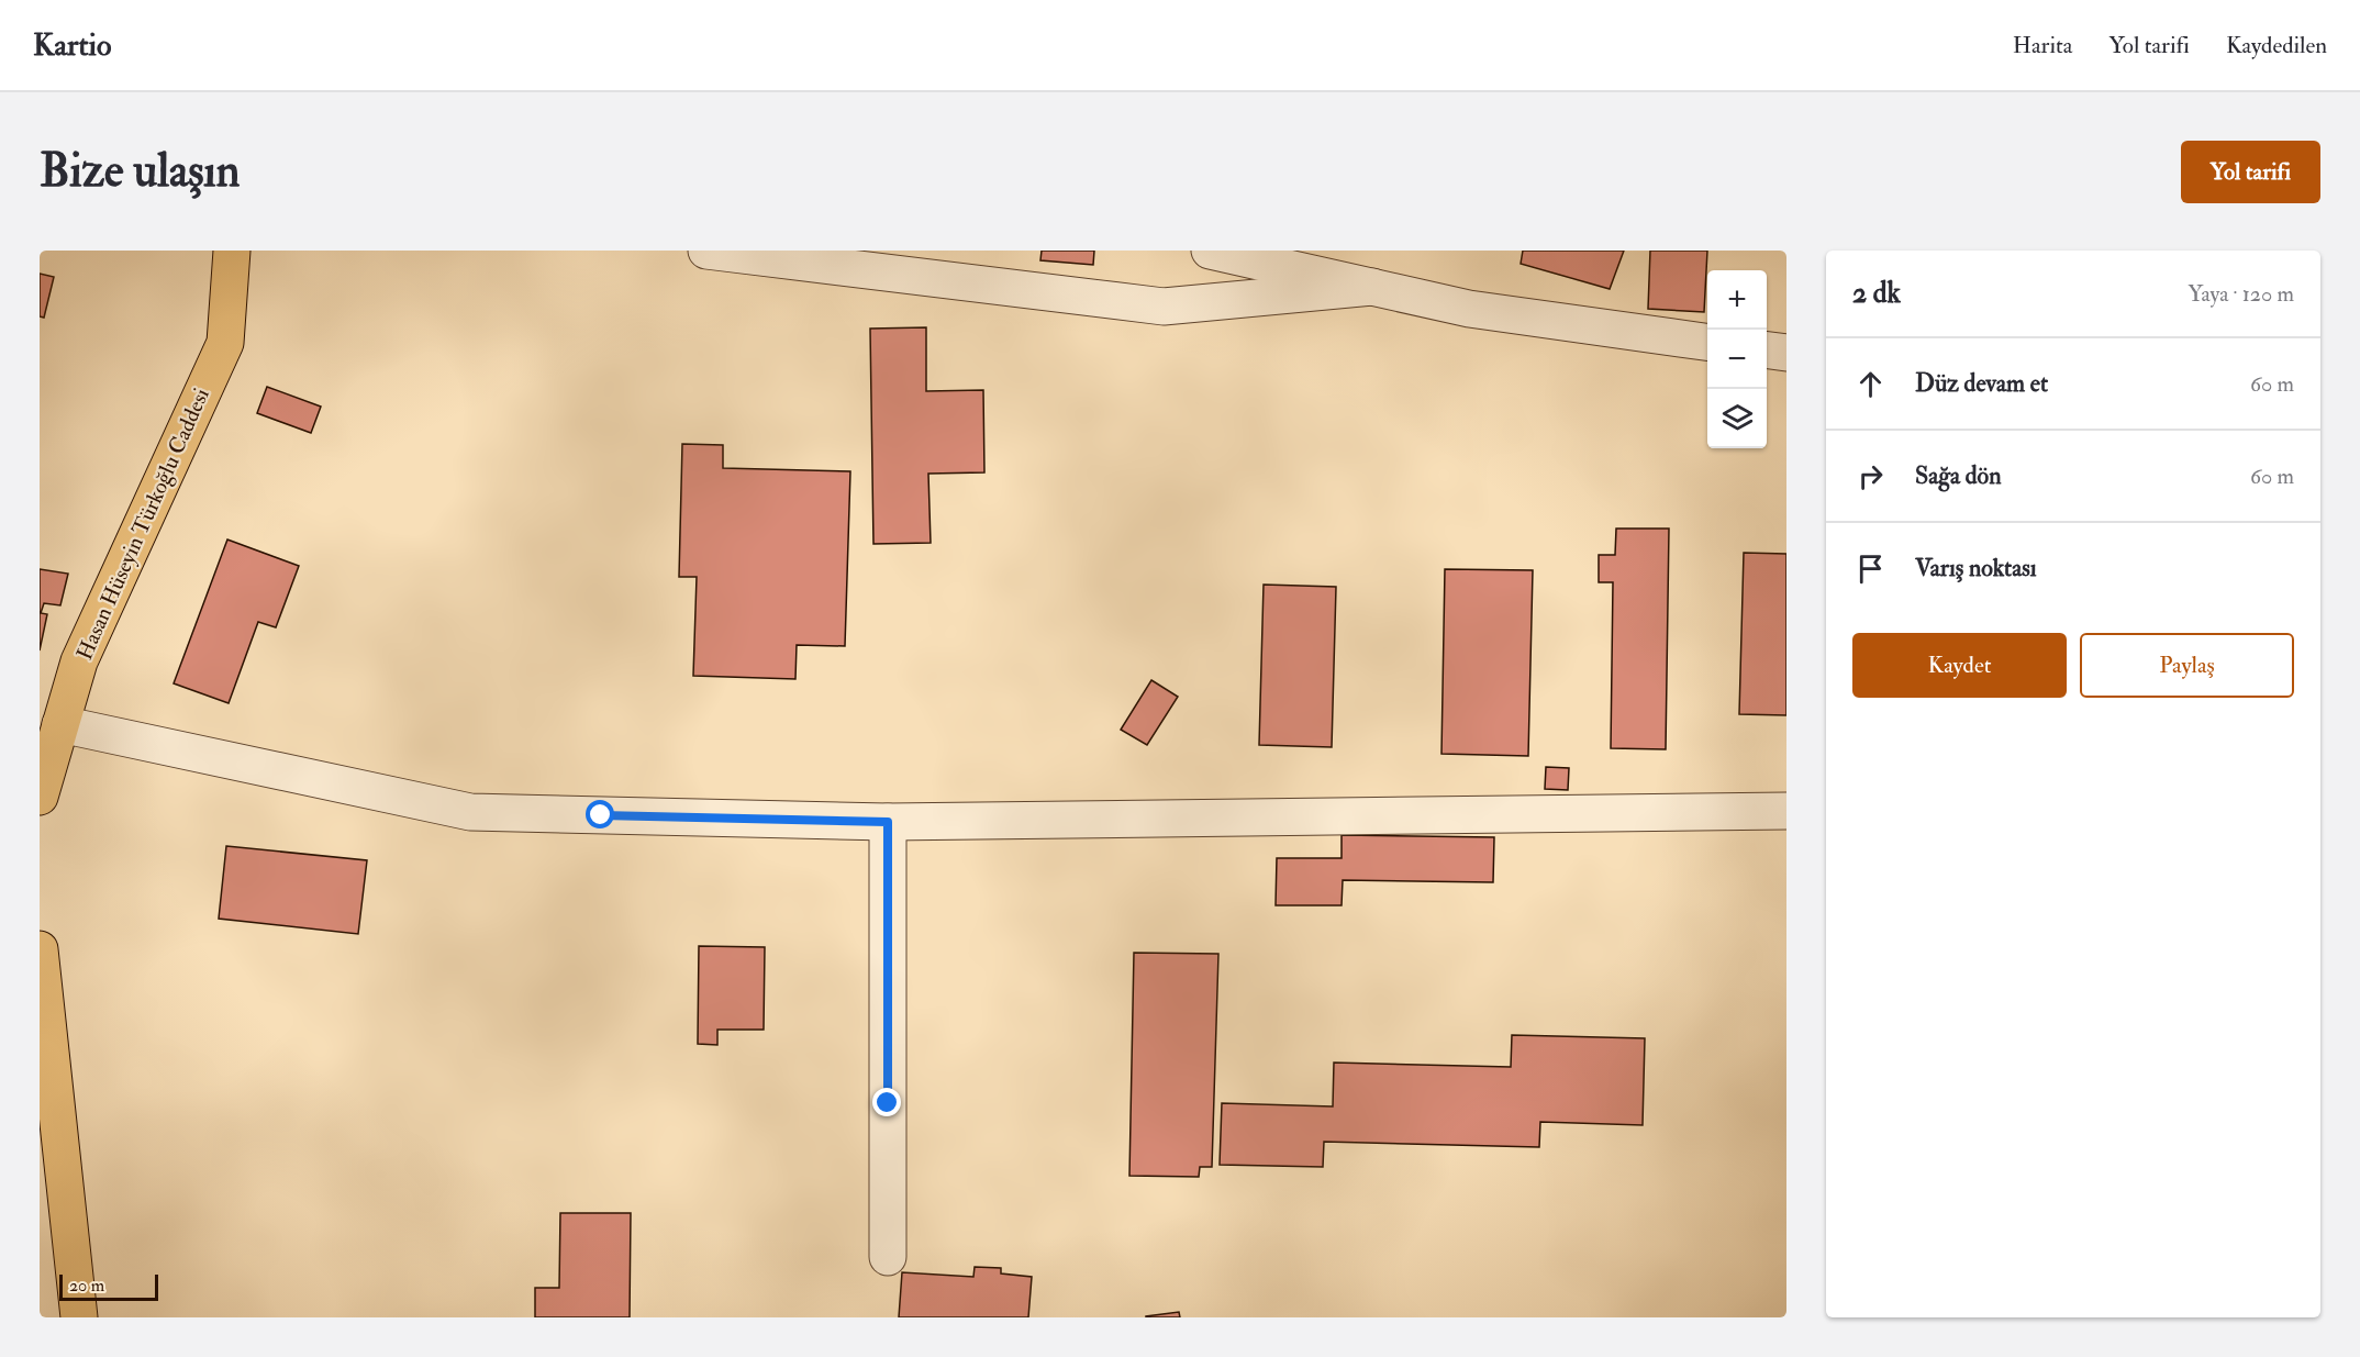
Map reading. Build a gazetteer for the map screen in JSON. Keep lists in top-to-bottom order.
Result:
{
  "streets": {
    "main road": ["Hasan Hüseyin Türkoğlu Caddesi"]
  },
  "scale_bar": "20 m",
  "page": {
    "header": "Kartio",
    "nav": ["Harita", "Yol tarifi", "Kaydedilen"],
    "buttons": [
      "Yol tarifi",
      ["Kaydet", "Paylaş"]
    ],
    "title": "Bize ulaşın",
    "heading": ["2 dk", "Yaya · 120 m"],
    "map_buttons": ["+", "−"],
    "list": [
      ["Düz devam et", "60 m"],
      ["Sağa dön", "60 m"],
      "Varış noktası"
    ],
    "scale": "20 m"
  }
}
